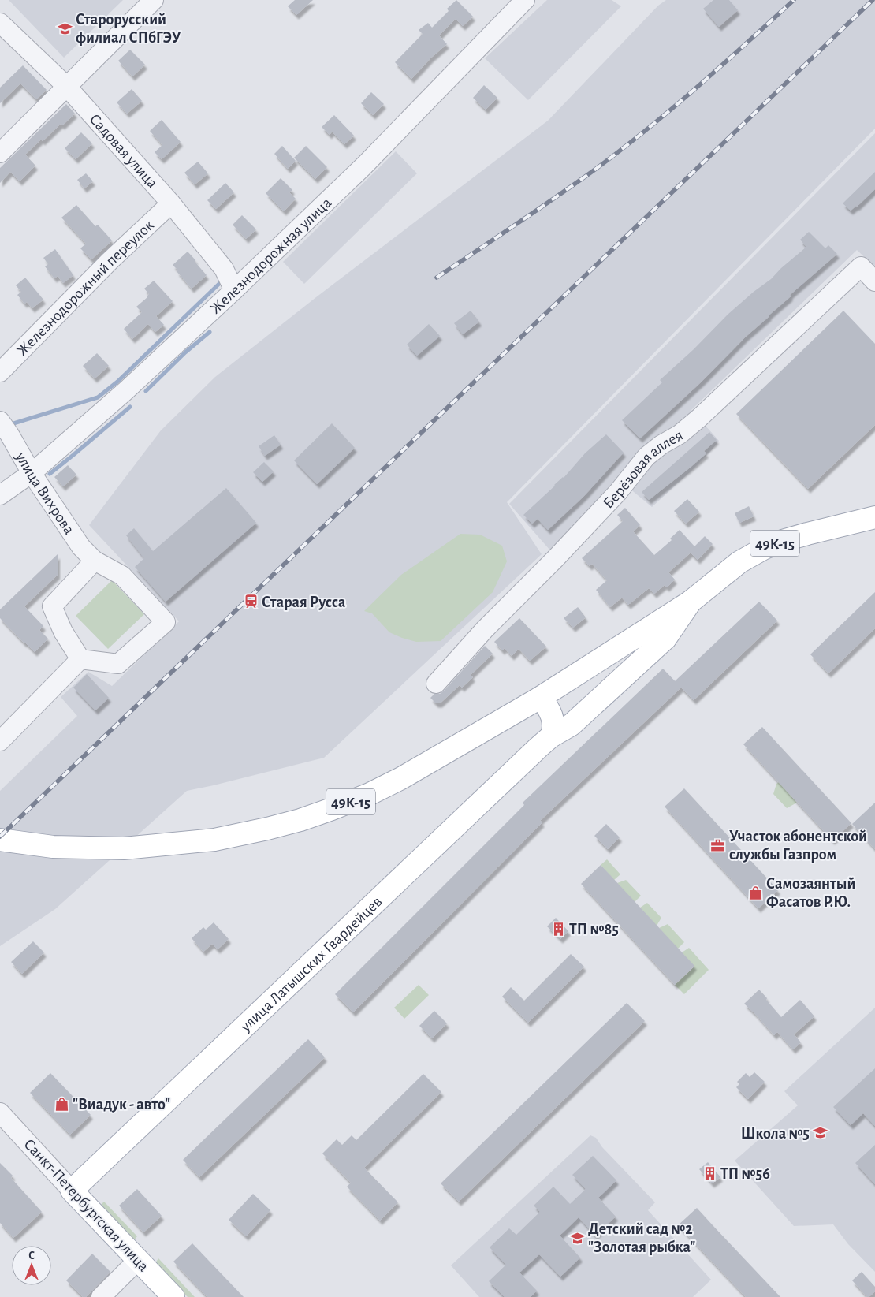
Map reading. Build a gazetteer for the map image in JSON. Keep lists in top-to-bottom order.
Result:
{
  "streets": {
    "main road": ["49К-15", "улица Латышских Гвардейцев", "Санкт-Петербургская улица"],
    "street": [
      "Садовая улица",
      "Железнодорожная улица",
      "Железнодорожный переулок",
      "Берёзовая аллея",
      "улица Вихрова"
    ]
  },
  "crossings": [
    ["Садовая улица", "Железнодорожная улица"],
    ["Садовая улица", "Железнодорожный переулок"],
    ["Железнодорожная улица", "улица Вихрова"],
    ["49К-15", "улица Латышских Гвардейцев"],
    ["улица Латышских Гвардейцев", "Санкт-Петербургская улица"]
  ],
  "places": {
    "school or university": ["Старорусский филиал СПбГЭУ", "Школа №5", "Детский сад №2 \"Золотая рыбка\""],
    "station": ["Старая Русса"],
    "office": ["Участок абонентской службы Газпром"],
    "shop": ["Самозаянтый Фасатов Р.Ю.", "\"Виадук - авто\""],
    "building": ["ТП №85", "ТП №56"]
  },
  "north": "top"
}
